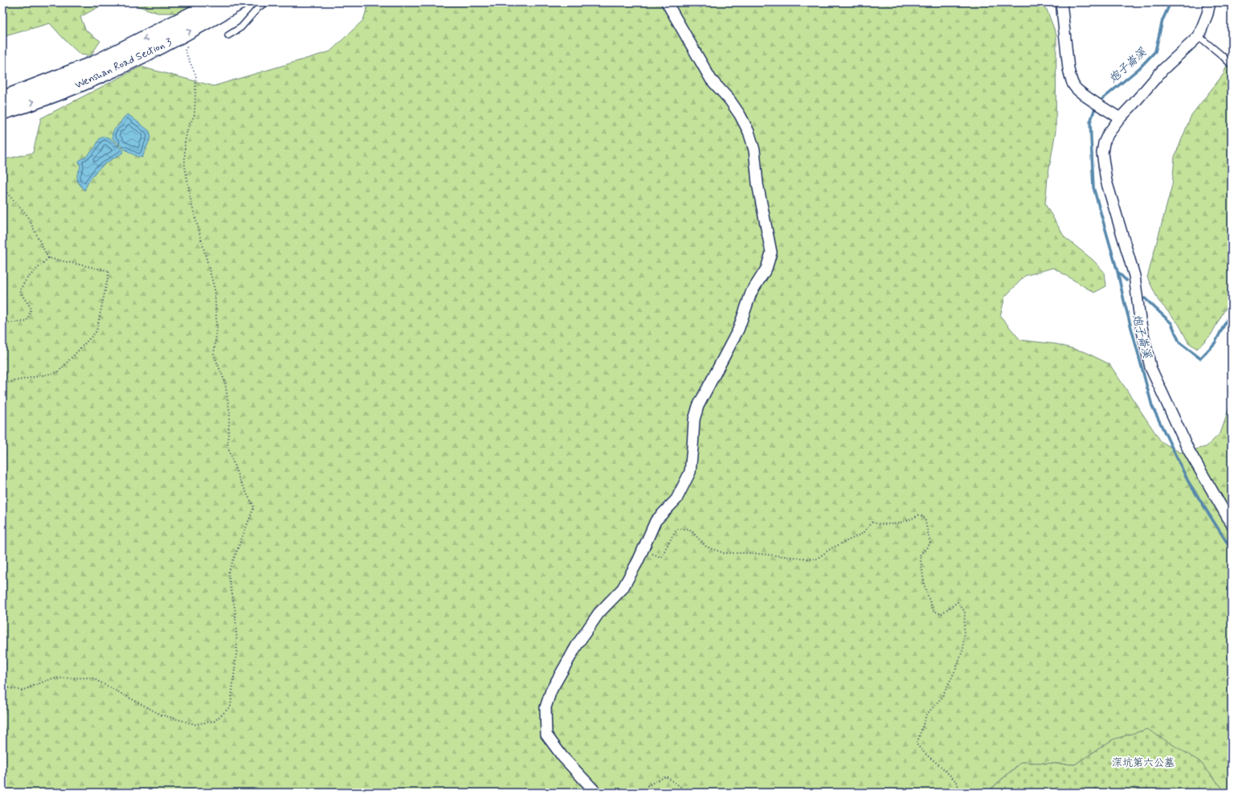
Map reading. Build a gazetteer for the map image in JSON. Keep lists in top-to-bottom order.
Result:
{
  "streets": {
    "main road": ["Wenshan Road Section 3"]
  },
  "water": ["炮子崙溪"],
  "parks": ["深坑第六公墓"]
}
